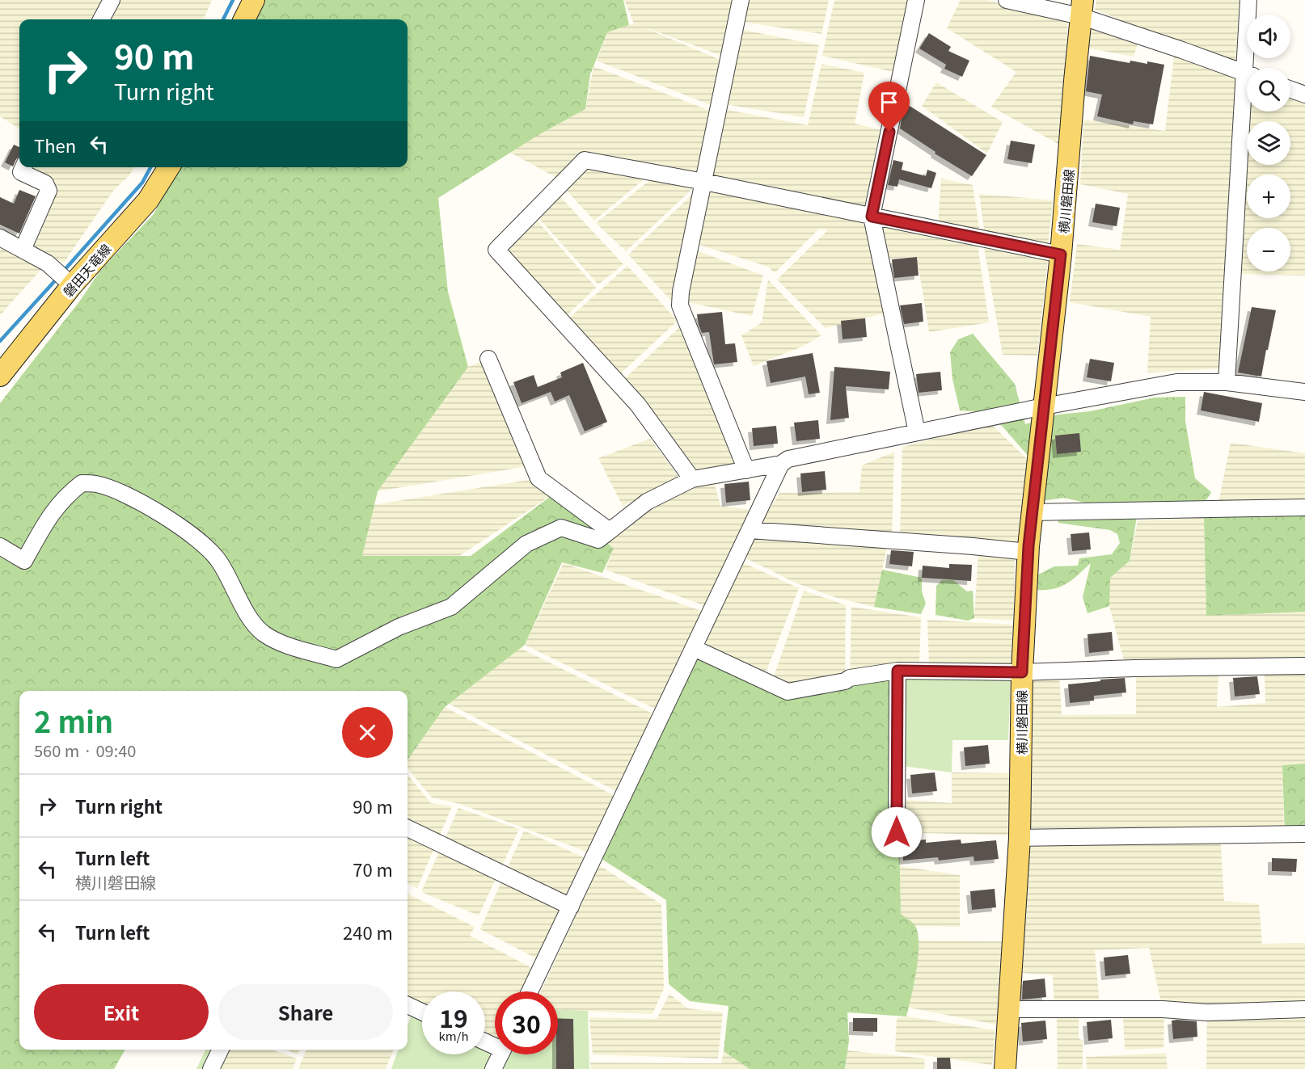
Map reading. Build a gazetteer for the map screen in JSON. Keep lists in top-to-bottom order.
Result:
{
  "streets": {
    "main road": ["横川磐田線", "磐田天竜線"]
  },
  "page": {
    "map_buttons": ["+", "−"],
    "turn": ["90 m", "Turn right"],
    "then": "Then",
    "heading": ["2 min", "560 m · 09:40"],
    "list": [
      {
        "name": "Turn right",
        "value": "90 m"
      },
      {
        "name": "Turn left",
        "note": "横川磐田線",
        "value": "70 m"
      },
      {
        "name": "Turn left",
        "value": "240 m"
      }
    ],
    "buttons": ["Exit", "Share"],
    "speed": "19 km/h",
    "limit": "30"
  }
}
